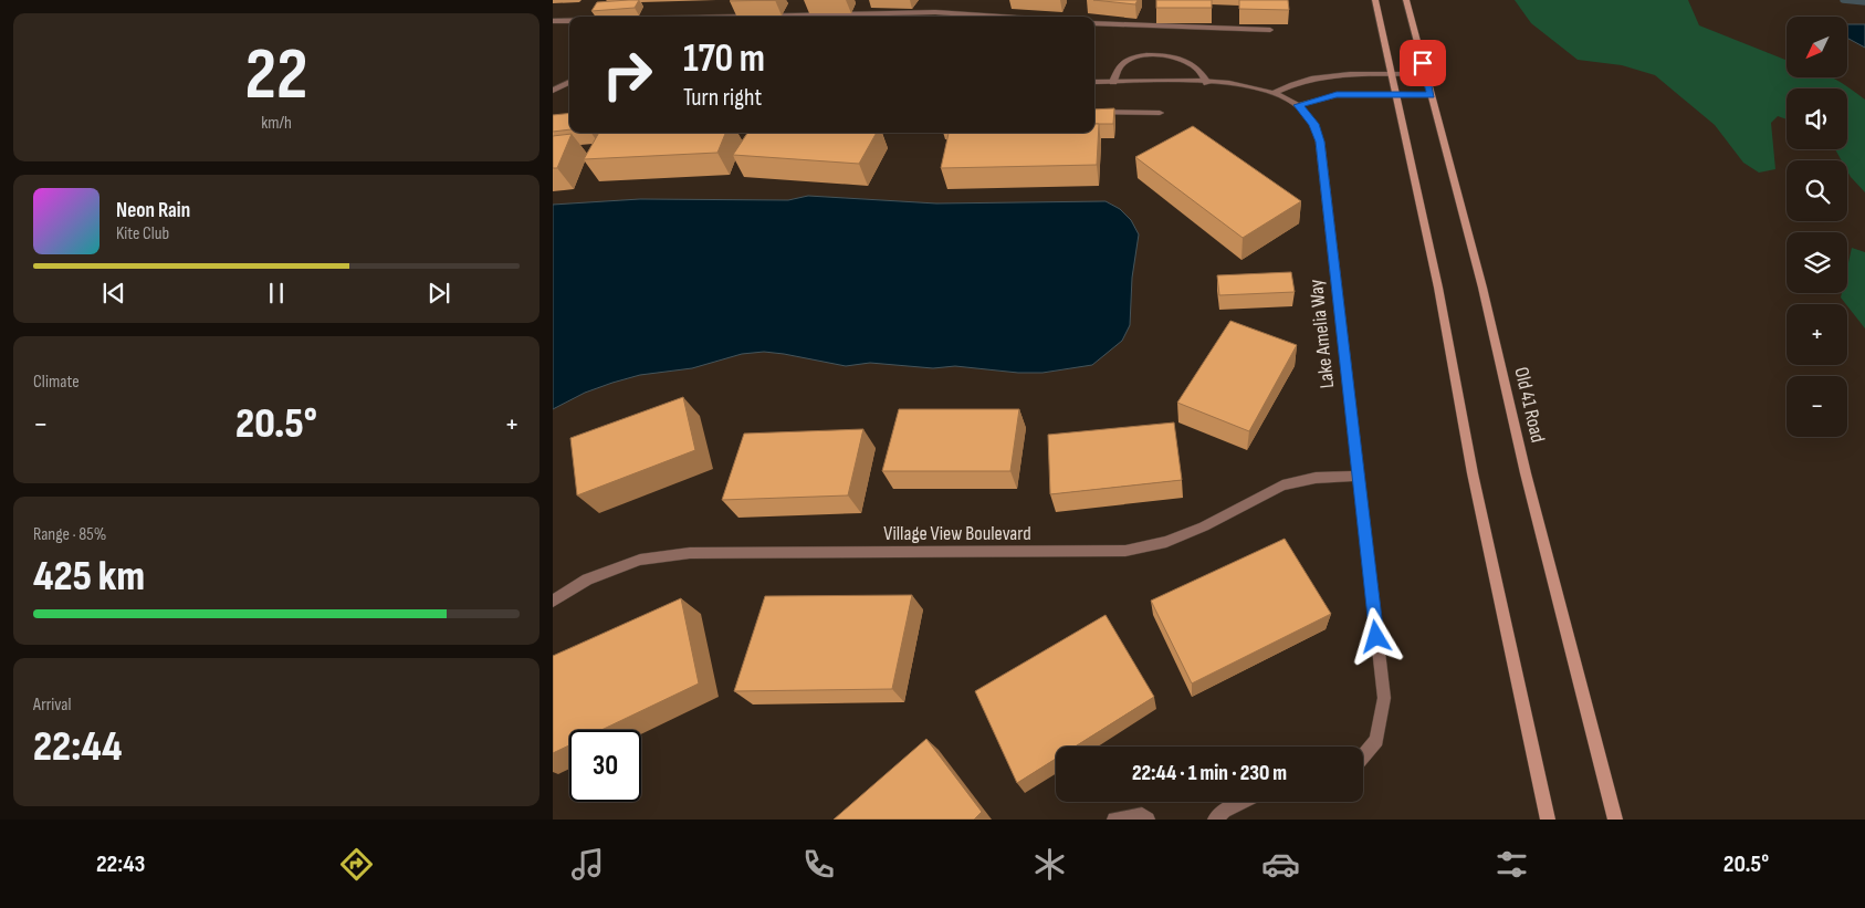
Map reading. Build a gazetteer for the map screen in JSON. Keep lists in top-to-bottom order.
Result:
{
  "streets": {
    "street": ["Lake Amelia Way", "Old 41 Road", "Village View Boulevard"]
  },
  "crossings": [
    ["Lake Amelia Way", "Village View Boulevard"]
  ],
  "north": "bottom left",
  "page": {
    "tile": [
      ["22", "km/h"],
      "Climate",
      ["Range · 85%", "425 km"],
      ["Arrival", "22:44"]
    ],
    "map_buttons": ["+", "−"],
    "turn": ["170 m", "Turn right"],
    "song": ["Neon Rain", "Kite Club"],
    "heat": ["−", "20.5°", "+"],
    "limit": "30",
    "trip": "22:44 · 1 min · 230 m",
    "tabs": ["22:43", "20.5°"]
  }
}
